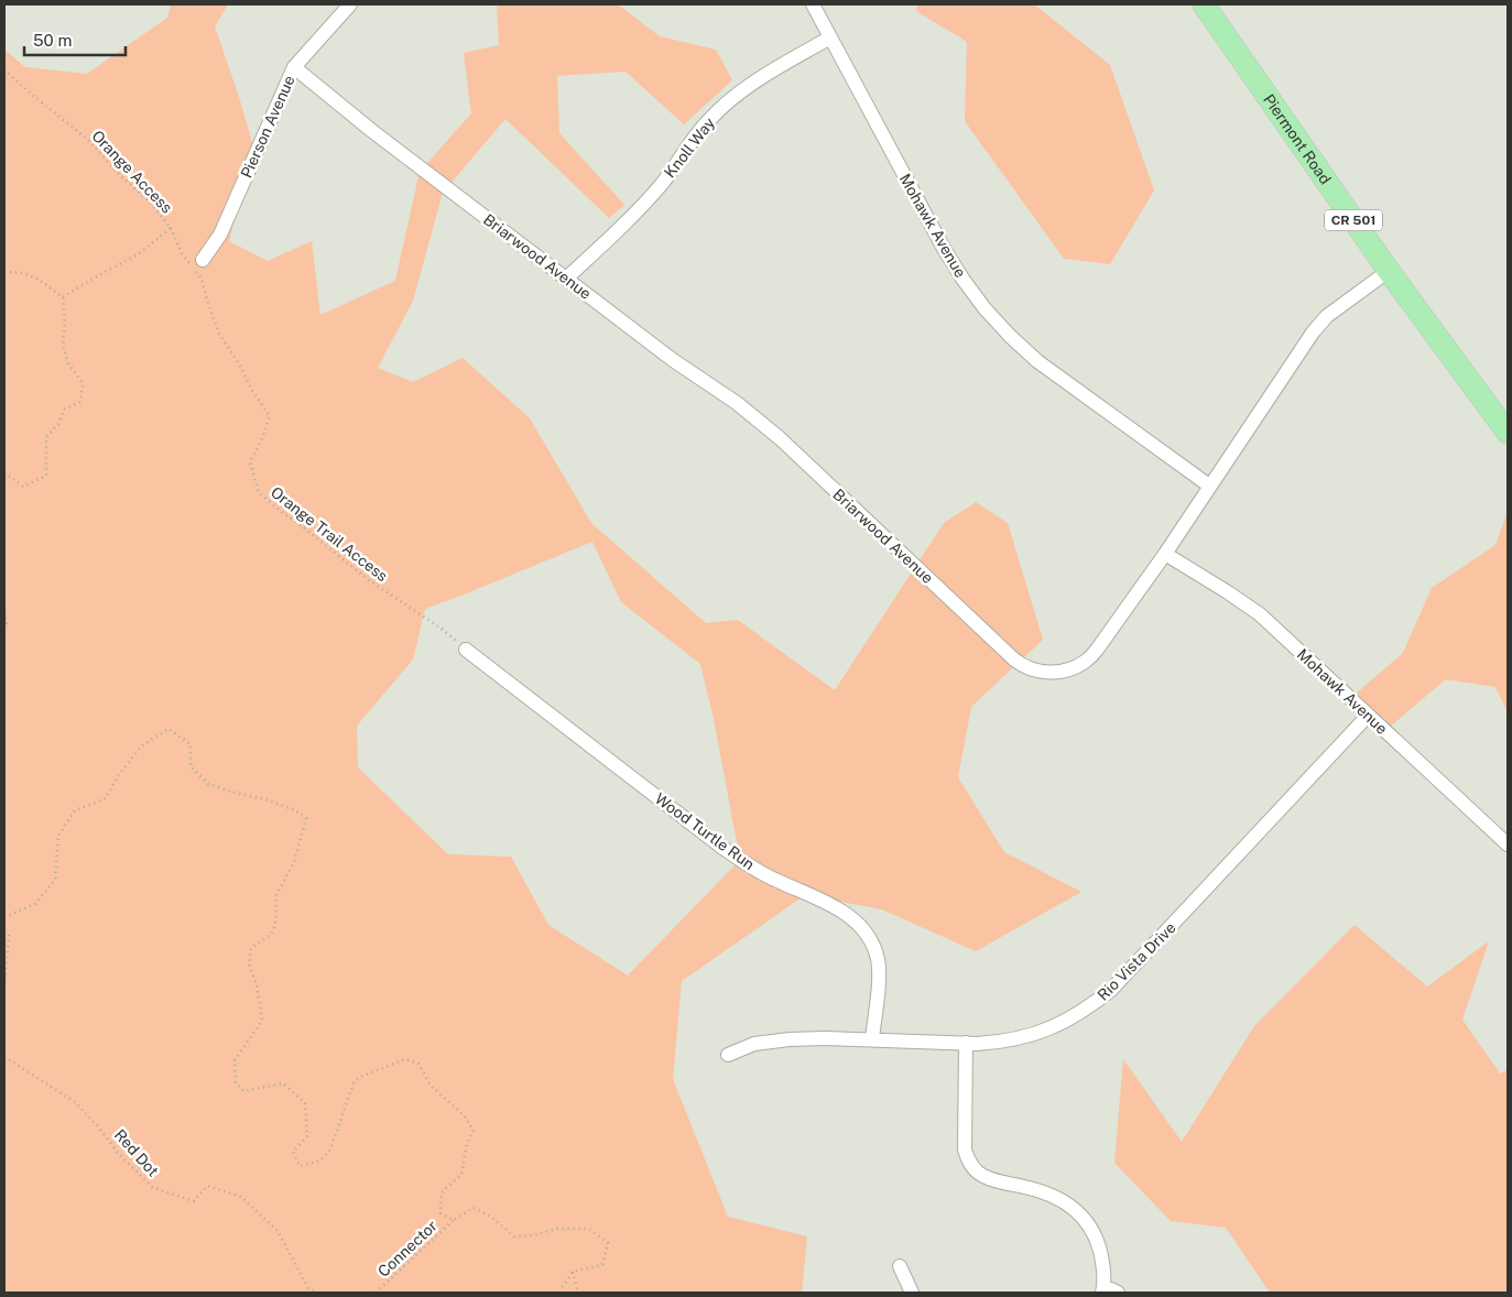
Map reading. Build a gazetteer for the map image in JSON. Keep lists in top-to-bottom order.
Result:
{
  "streets": {
    "main road": ["Piermont Road", "CR 501"],
    "street": [
      "Pierson Avenue",
      "Knoll Way",
      "Mohawk Avenue",
      "Briarwood Avenue",
      "Wood Turtle Run",
      "Rio Vista Drive"
    ],
    "path": [
      "Orange Access",
      "Orange Trail Access",
      "Red Dot",
      "Connector"
    ]
  },
  "crossings": [
    ["Pierson Avenue", "Briarwood Avenue"],
    ["Piermont Road", "Briarwood Avenue"],
    ["Knoll Way", "Mohawk Avenue"],
    ["Knoll Way", "Briarwood Avenue"],
    ["Orange Access", "Orange Trail Access"],
    ["Mohawk Avenue", "Briarwood Avenue"],
    ["Mohawk Avenue", "Rio Vista Drive"],
    ["Orange Trail Access", "Wood Turtle Run"],
    ["Wood Turtle Run", "Rio Vista Drive"]
  ],
  "scale_bar": "50 m"
}
